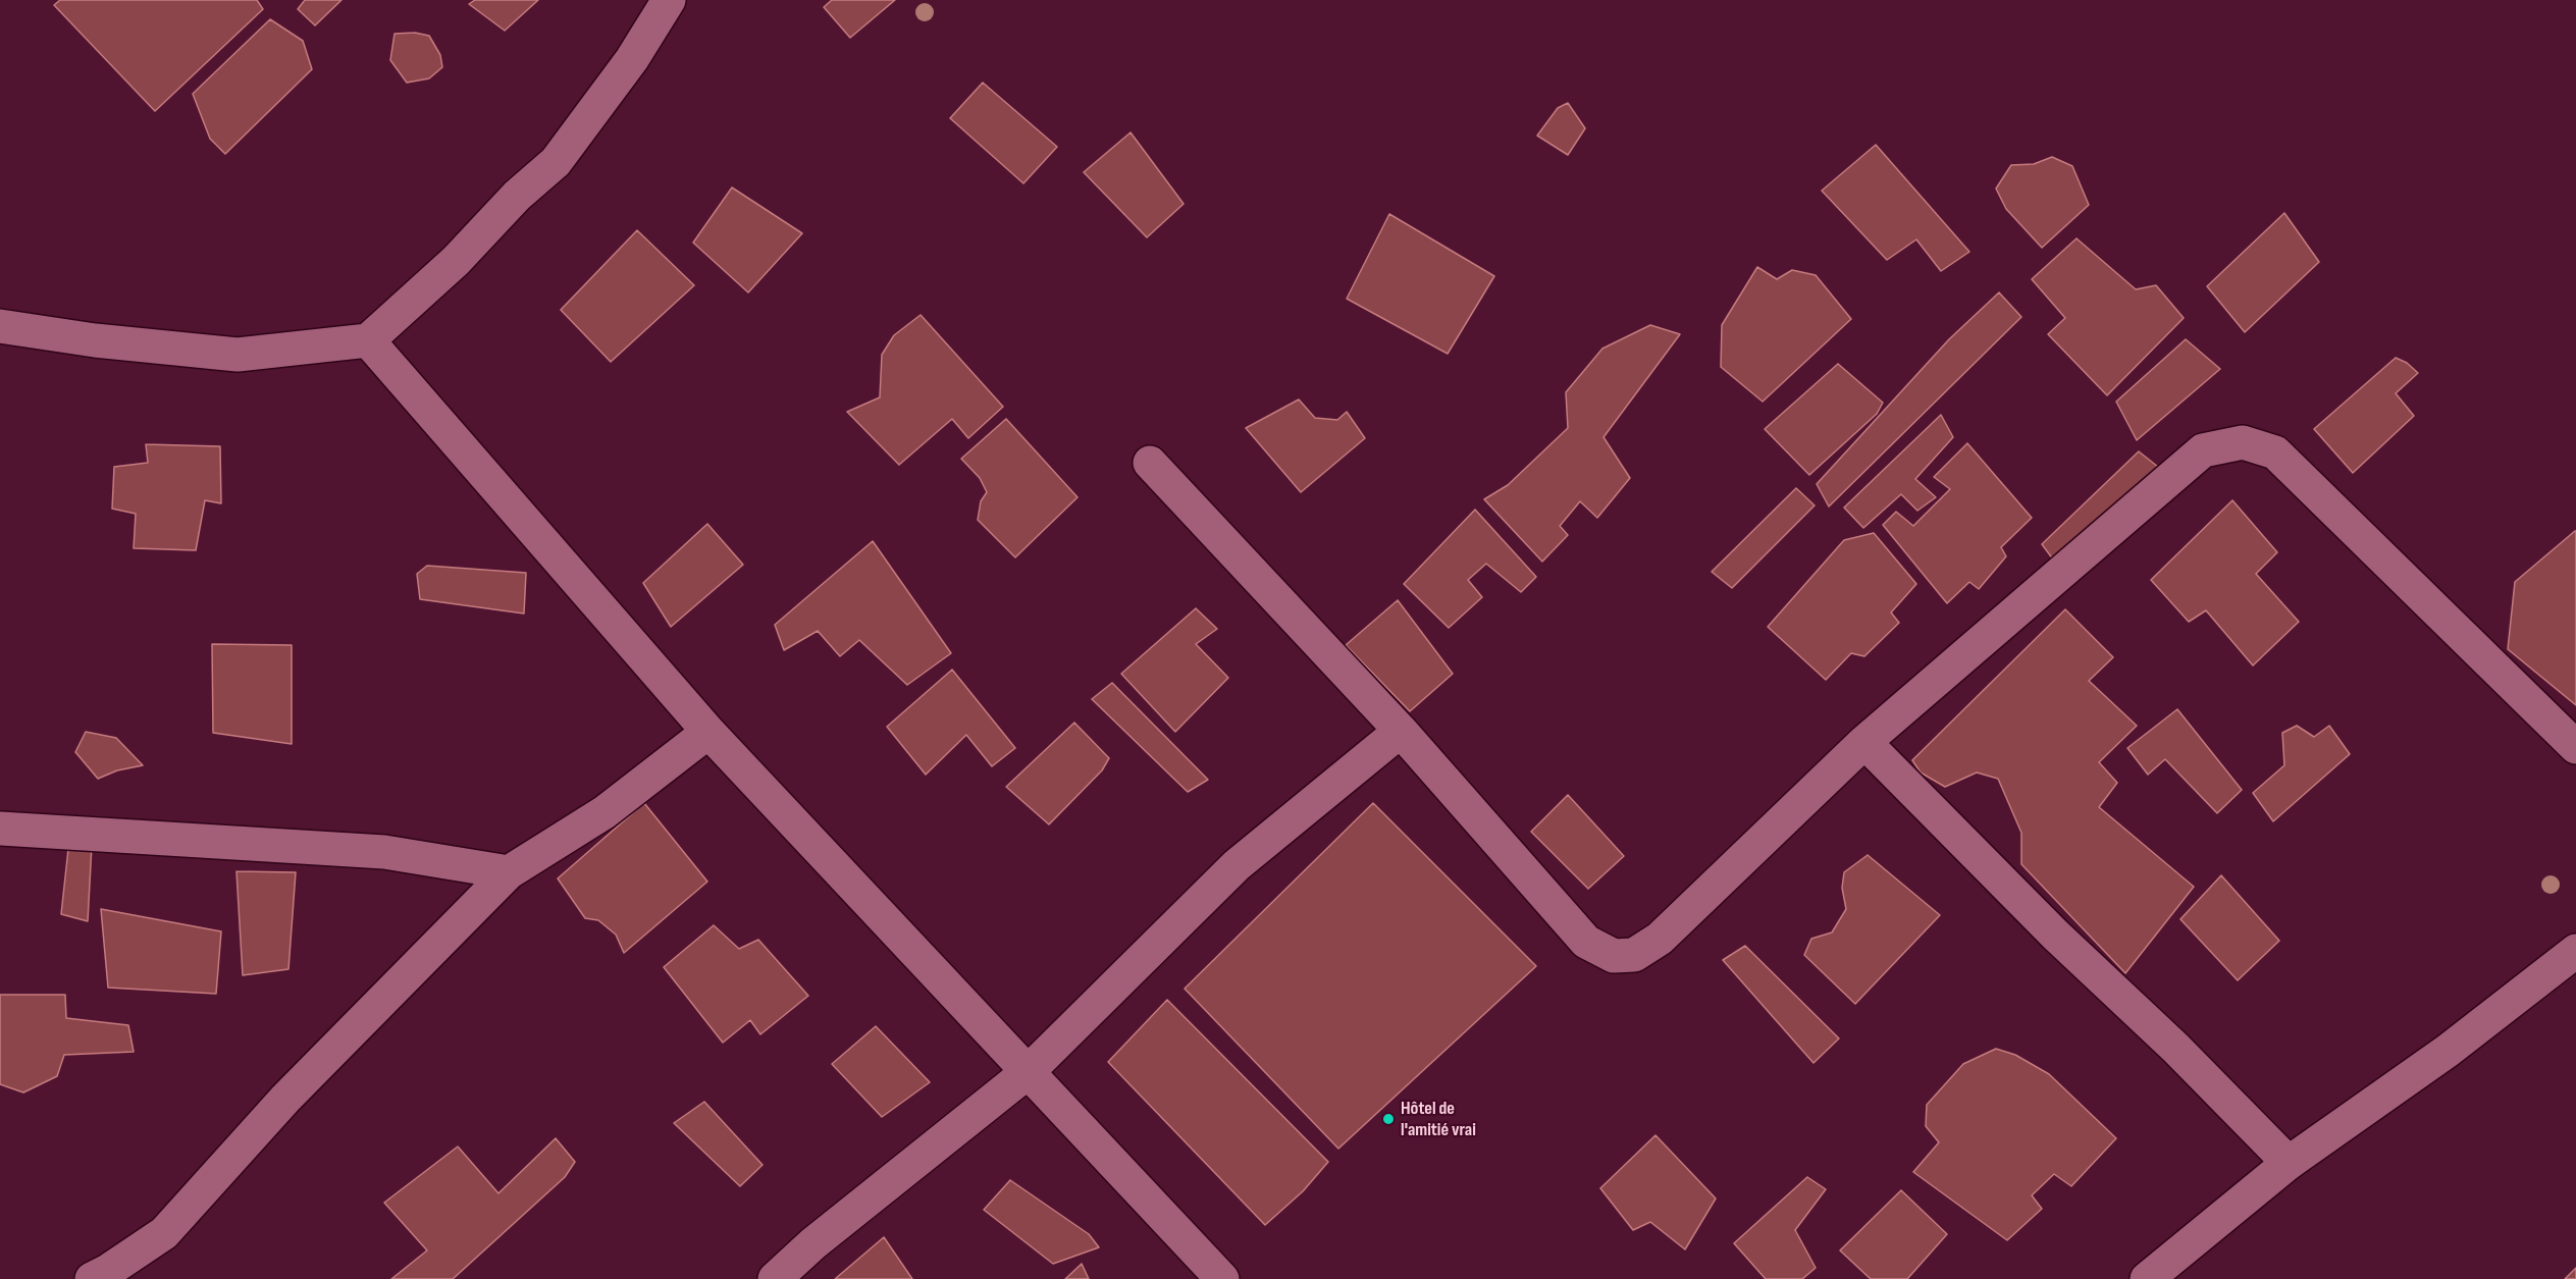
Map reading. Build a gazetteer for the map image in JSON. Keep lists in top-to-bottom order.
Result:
{
  "places": ["Hôtel de l'amitié vrai"]
}
